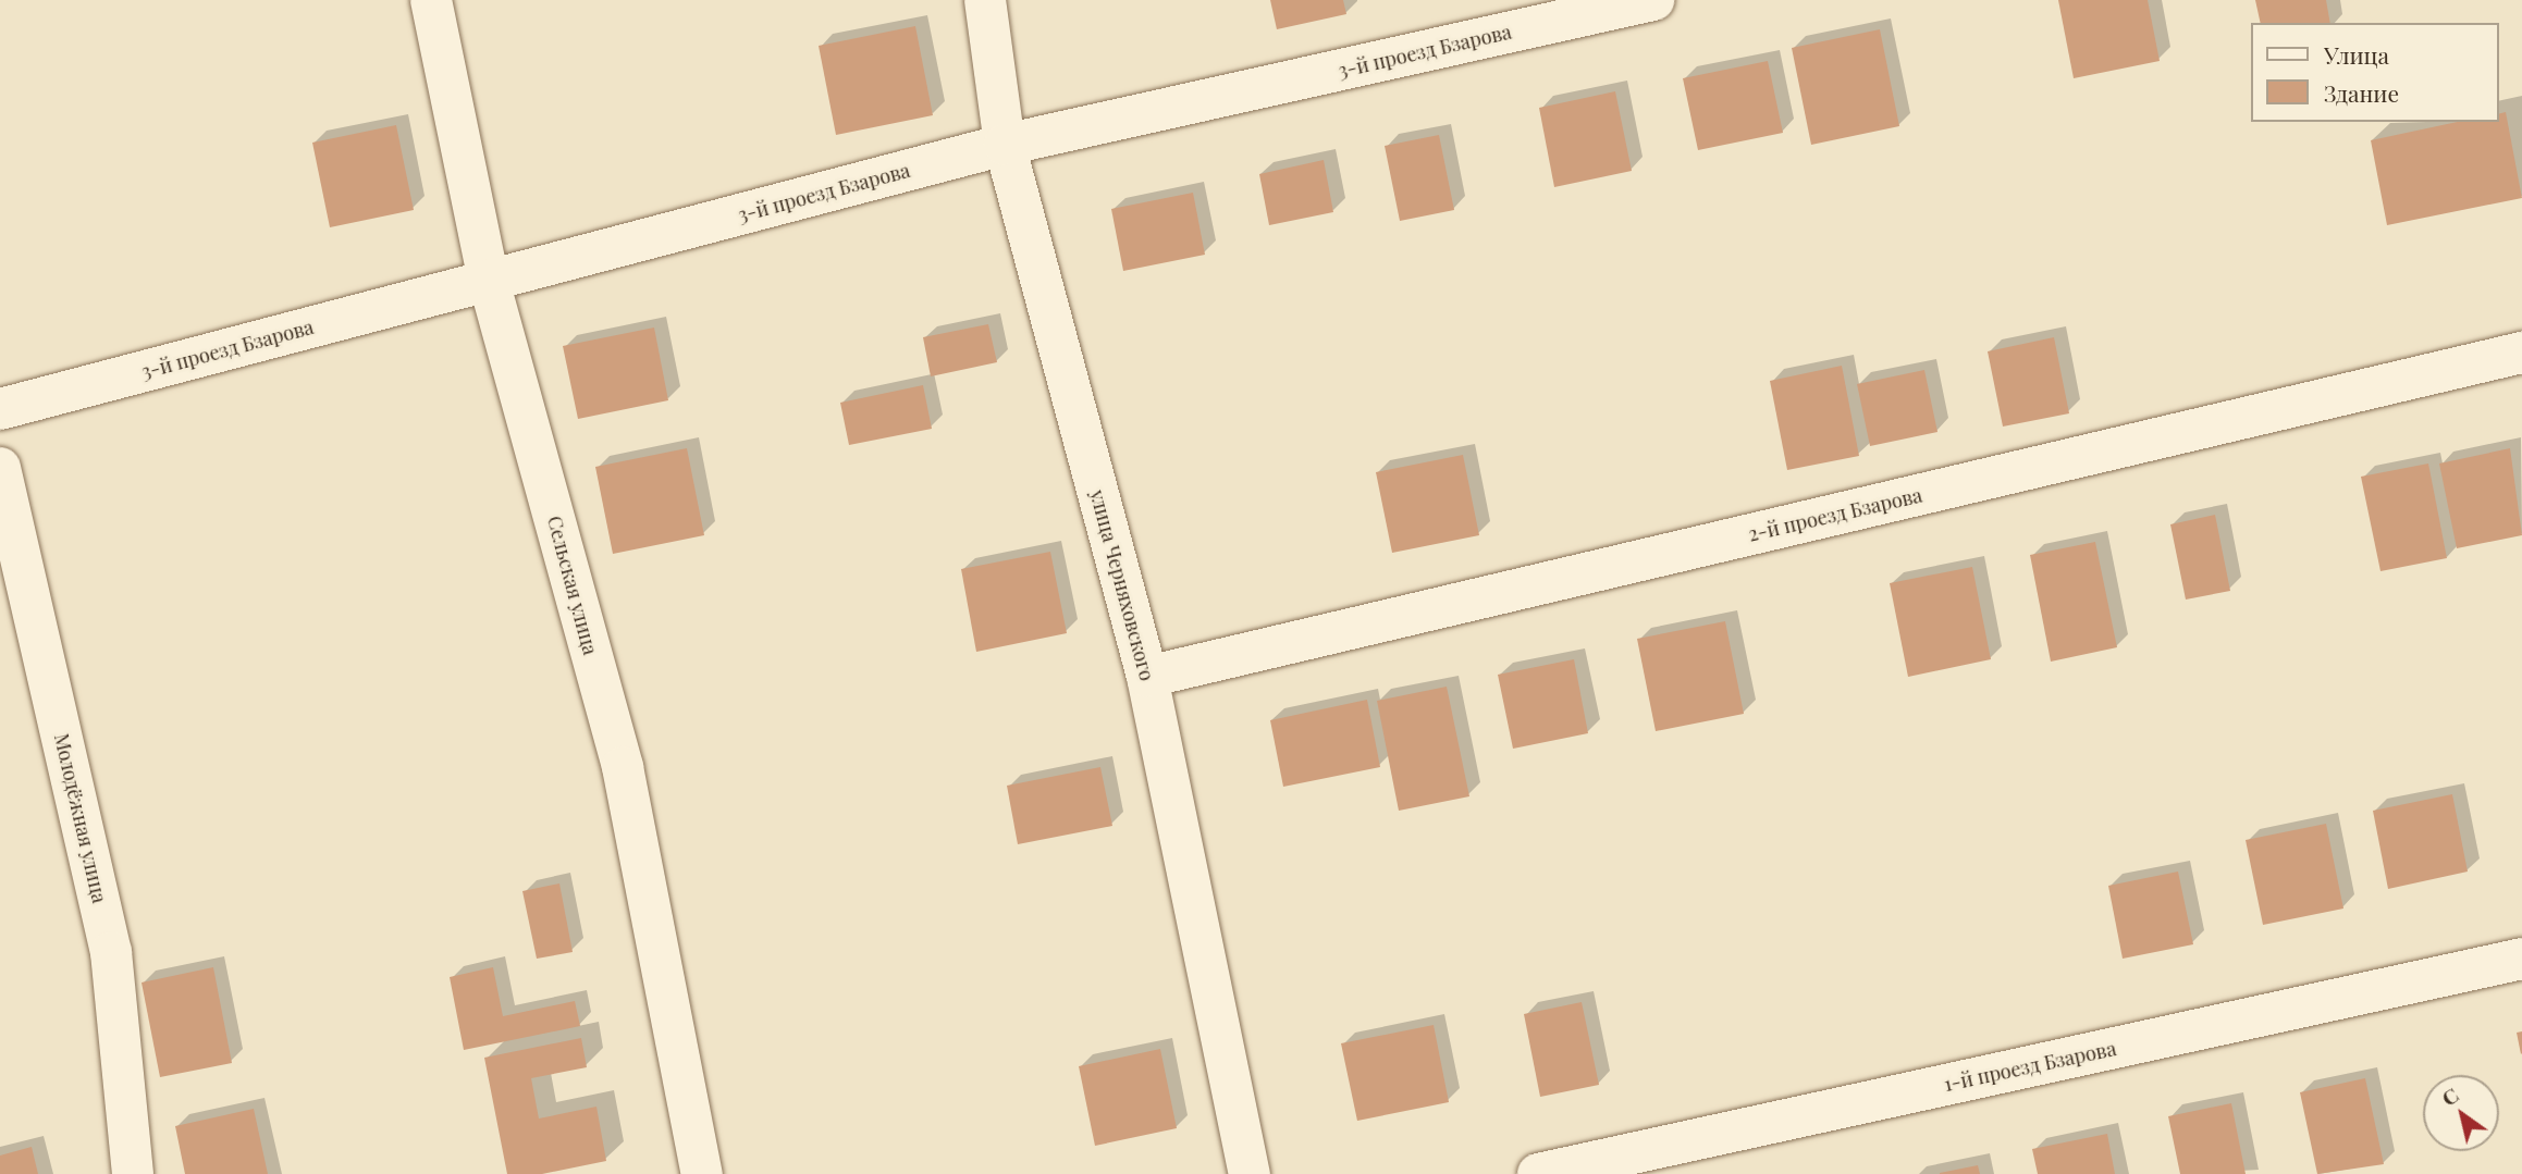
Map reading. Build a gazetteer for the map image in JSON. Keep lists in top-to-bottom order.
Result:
{
  "streets": {
    "street": [
      "3-й проезд Бзарова",
      "2-й проезд Бзарова",
      "Сельская улица",
      "улица Черняховского",
      "Молодёжная улица",
      "1-й проезд Бзарова"
    ]
  },
  "crossings": [
    ["3-й проезд Бзарова", "Сельская улица"],
    ["3-й проезд Бзарова", "улица Черняховского"],
    ["2-й проезд Бзарова", "улица Черняховского"]
  ],
  "legend": ["Улица", "Здание"],
  "north": "top left"
}
